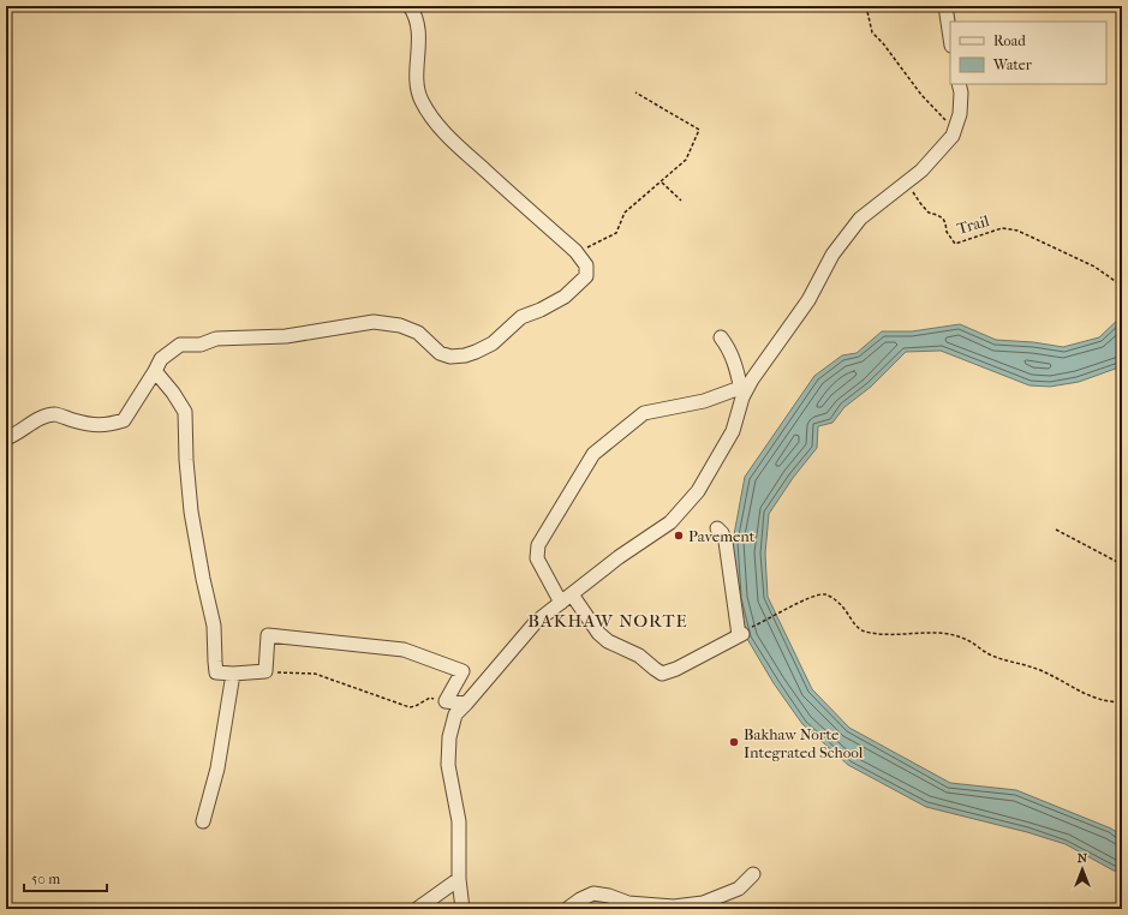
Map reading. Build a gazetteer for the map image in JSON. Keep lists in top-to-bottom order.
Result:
{
  "streets": {
    "path": ["Trail"]
  },
  "districts": ["BAKHAW NORTE"],
  "places": ["Pavement", "Bakhaw Norte Integrated School"],
  "legend": ["Road", "Water"],
  "scale_bar": "50 m",
  "north": "top"
}
